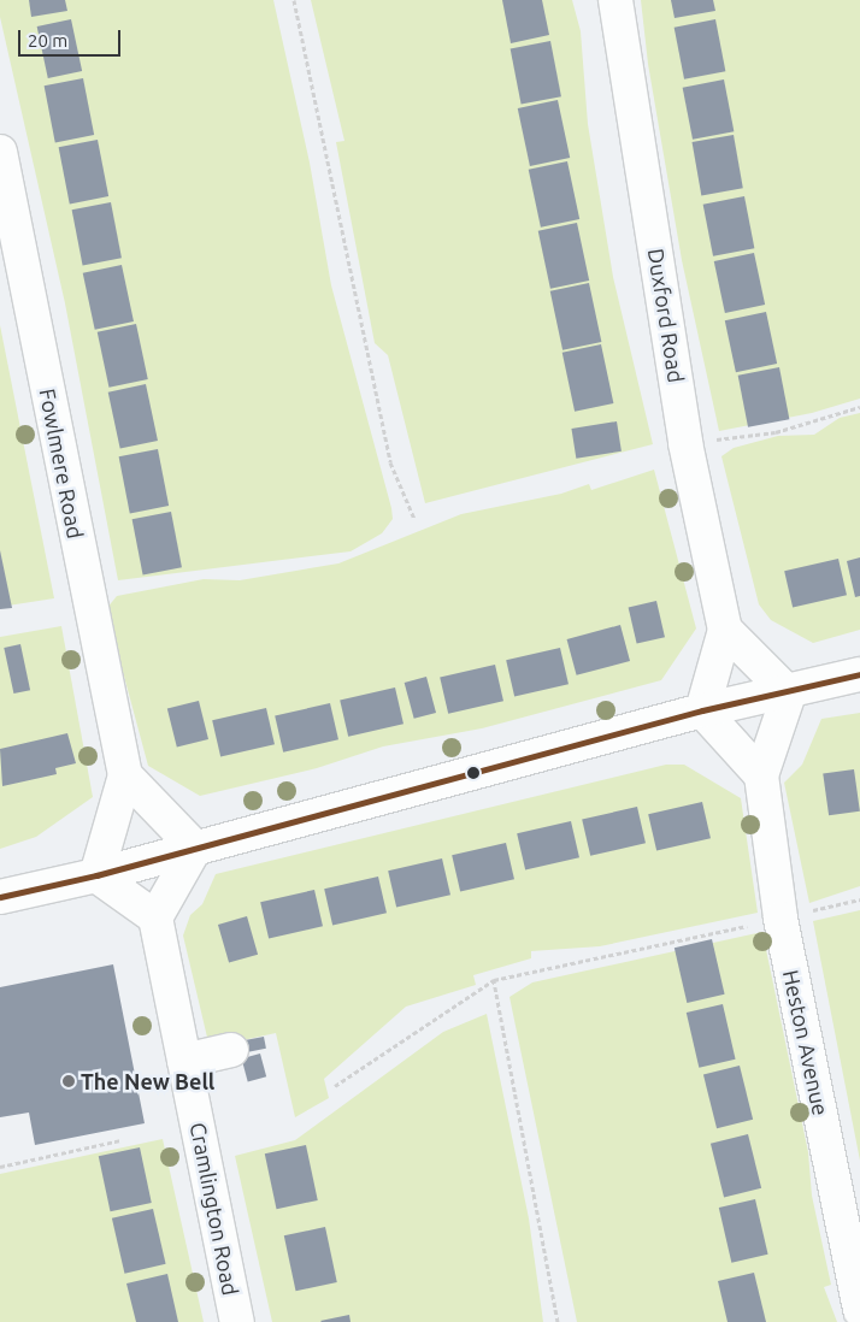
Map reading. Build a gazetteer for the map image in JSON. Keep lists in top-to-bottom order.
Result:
{
  "streets": {
    "street": [
      "Duxford Road",
      "Fowlmere Road",
      "Heston Avenue",
      "Cramlington Road"
    ]
  },
  "places": ["The New Bell"],
  "scale_bar": "20 m"
}
